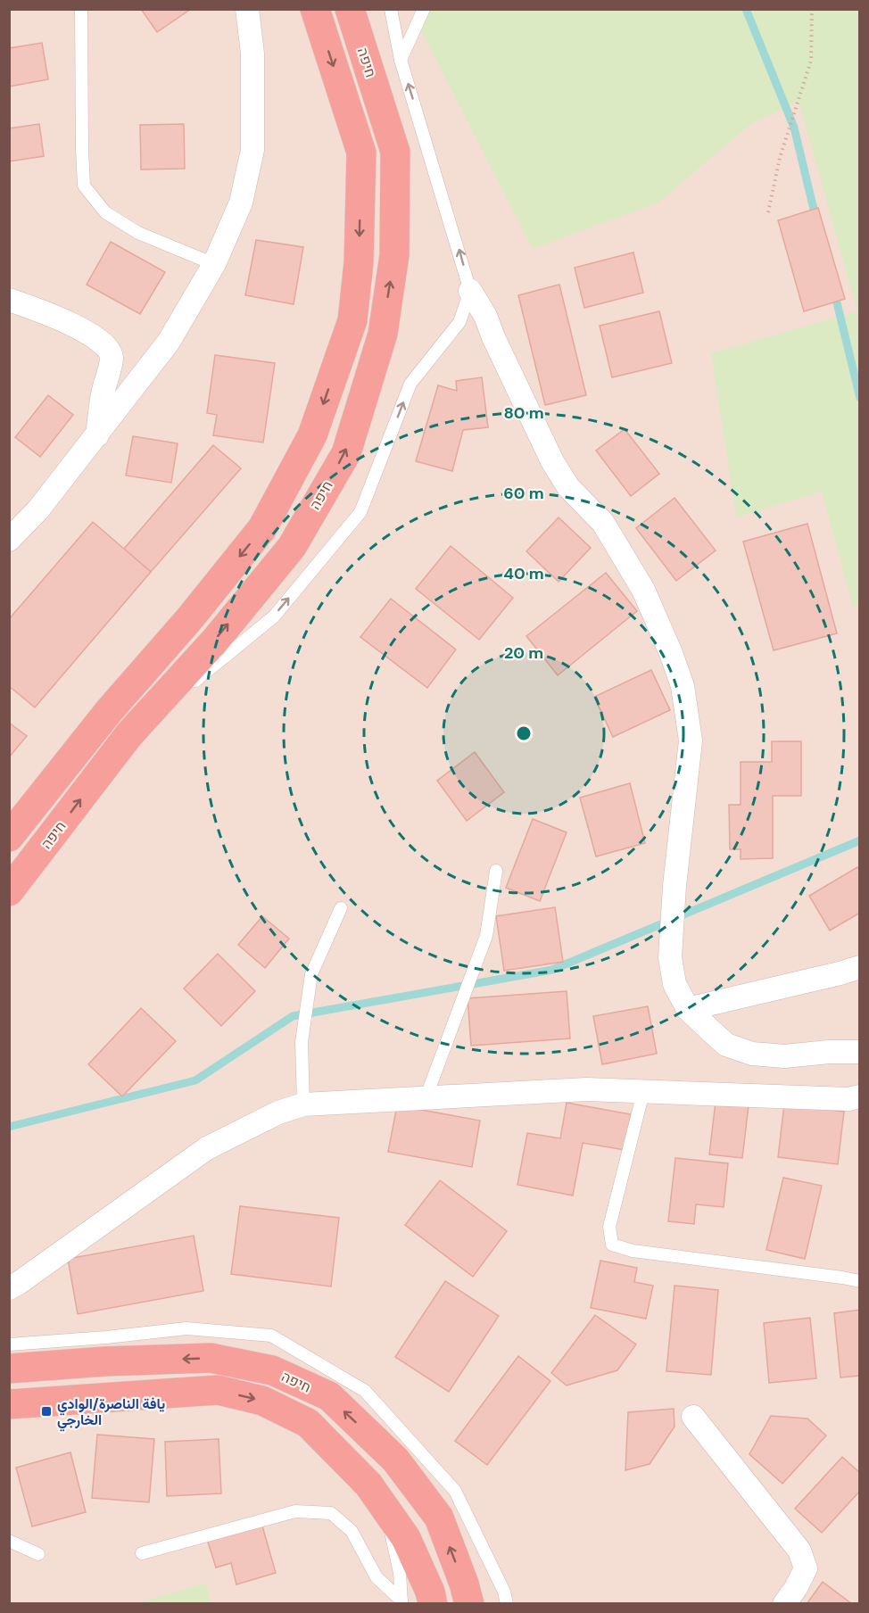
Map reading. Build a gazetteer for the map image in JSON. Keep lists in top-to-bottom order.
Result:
{
  "streets": {
    "highway": ["חיפה"]
  },
  "places": {
    "transit": ["يافة الناصرة/الوادي الخارجي"]
  },
  "rings": [
    "80 m",
    "60 m",
    "40 m",
    "20 m"
  ]
}
